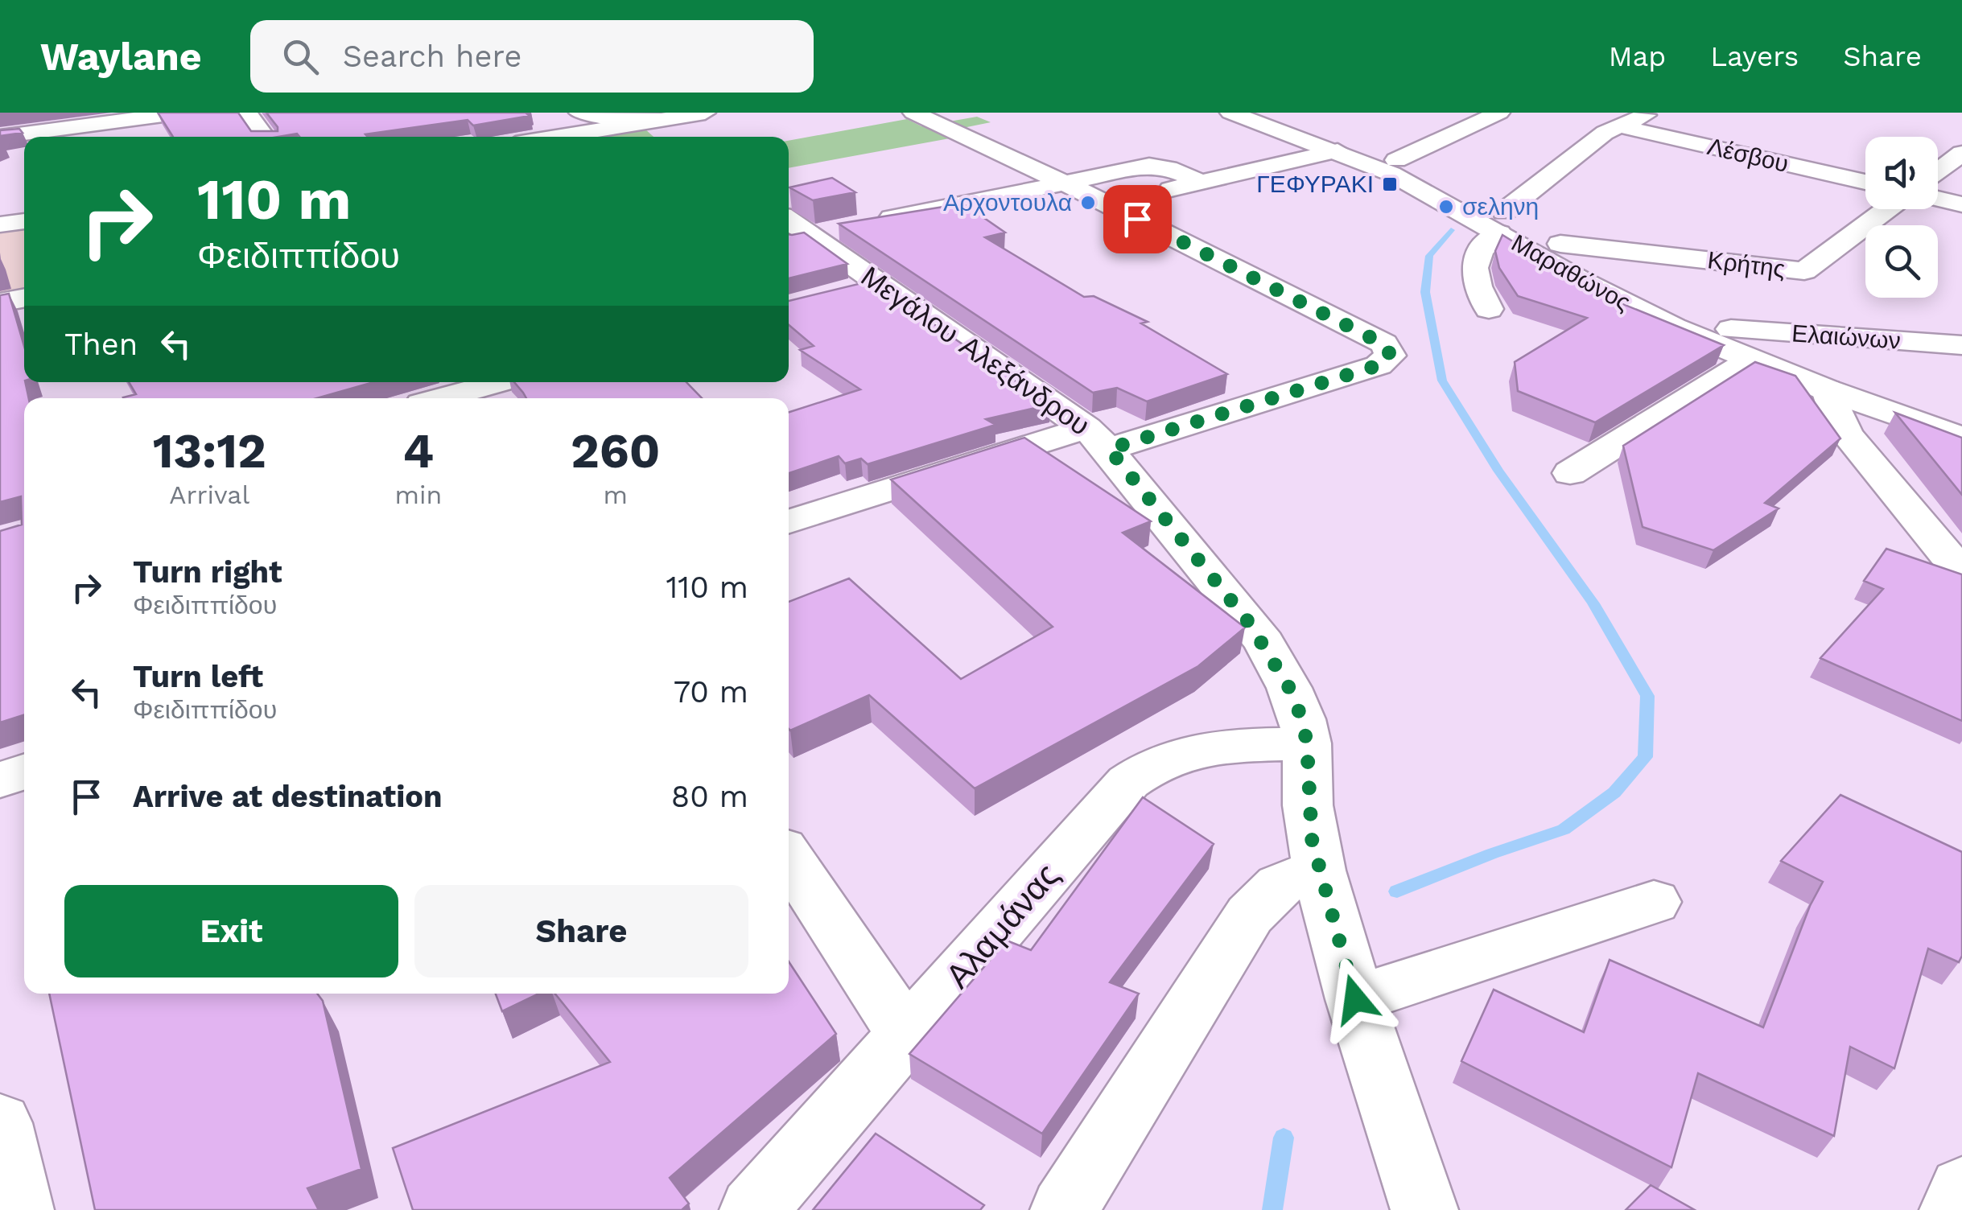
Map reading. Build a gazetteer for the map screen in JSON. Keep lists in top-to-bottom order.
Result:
{
  "streets": {
    "street": [
      "Λέσβου",
      "Κρήτης",
      "Μαραθώνος",
      "Ελαιώνων",
      "Μεγάλου Αλεξάνδρου",
      "Αλαμάνας"
    ]
  },
  "crossings": [
    ["Κρήτης", "Μαραθώνος"],
    ["Μαραθώνος", "Ελαιώνων"],
    ["Μεγάλου Αλεξάνδρου", "Αλαμάνας"]
  ],
  "places": {
    "transit": ["ΓΕΦΥΡΑΚΙ"],
    "other": ["Αρχοντουλα", "σεληνη"]
  },
  "page": {
    "header": "Waylane",
    "search": "Search here",
    "nav": ["Map", "Layers", "Share"],
    "turn": ["110 m", "Φειδιππίδου"],
    "then": "Then",
    "eta": [
      "13:12",
      "Arrival",
      "4",
      "min",
      "260",
      "m"
    ],
    "list": [
      {
        "name": "Turn right",
        "note": "Φειδιππίδου",
        "value": "110 m"
      },
      {
        "name": "Turn left",
        "note": "Φειδιππίδου",
        "value": "70 m"
      },
      {
        "name": "Arrive at destination",
        "value": "80 m"
      }
    ],
    "buttons": ["Exit", "Share"]
  }
}
